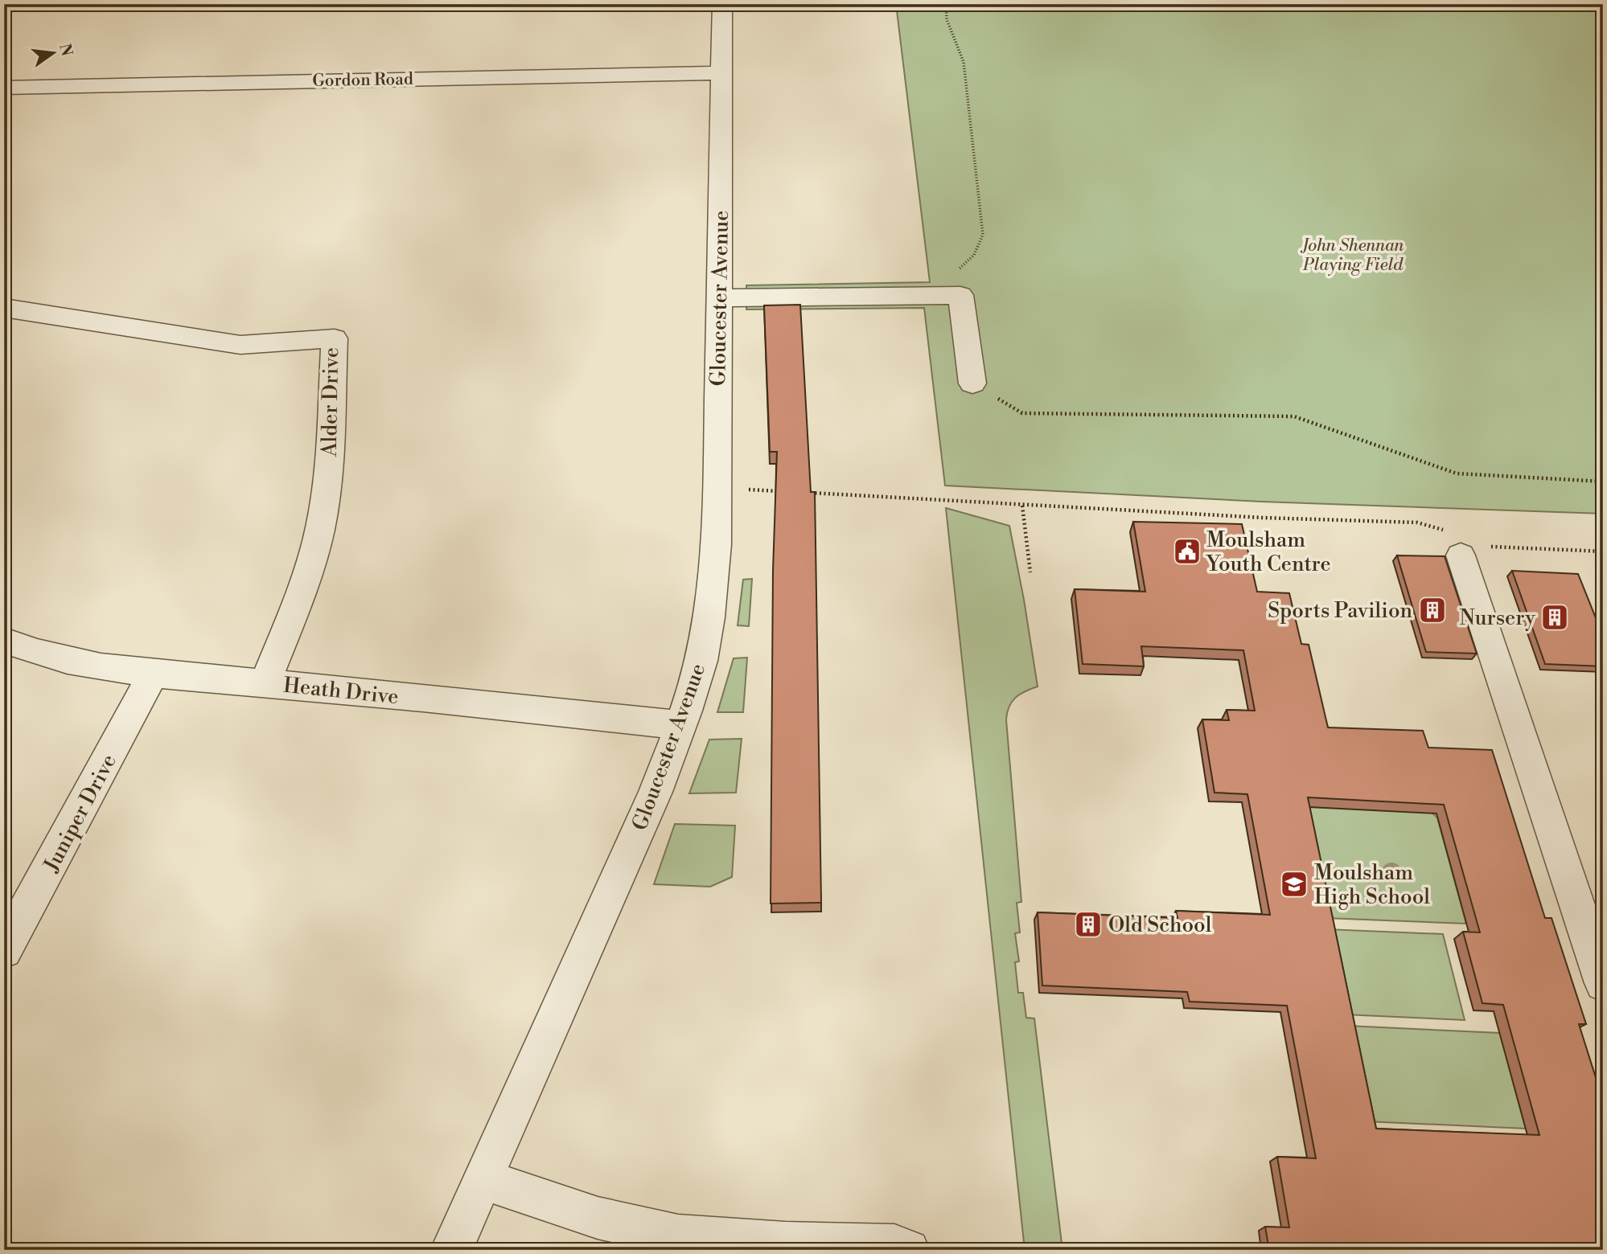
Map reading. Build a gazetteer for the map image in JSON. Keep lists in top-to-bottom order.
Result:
{
  "streets": {
    "street": [
      "Gordon Road",
      "Gloucester Avenue",
      "Alder Drive",
      "Heath Drive",
      "Juniper Drive"
    ]
  },
  "crossings": [
    ["Gordon Road", "Gloucester Avenue"],
    ["Gloucester Avenue", "Heath Drive"],
    ["Alder Drive", "Heath Drive"],
    ["Heath Drive", "Juniper Drive"]
  ],
  "parks": ["John Shennan Playing Field"],
  "places": {
    "public building": ["Moulsham Youth Centre"],
    "building": ["Sports Pavilion", "Nursery", "Old School"],
    "school or university": ["Moulsham High School"]
  },
  "north": "right"
}
